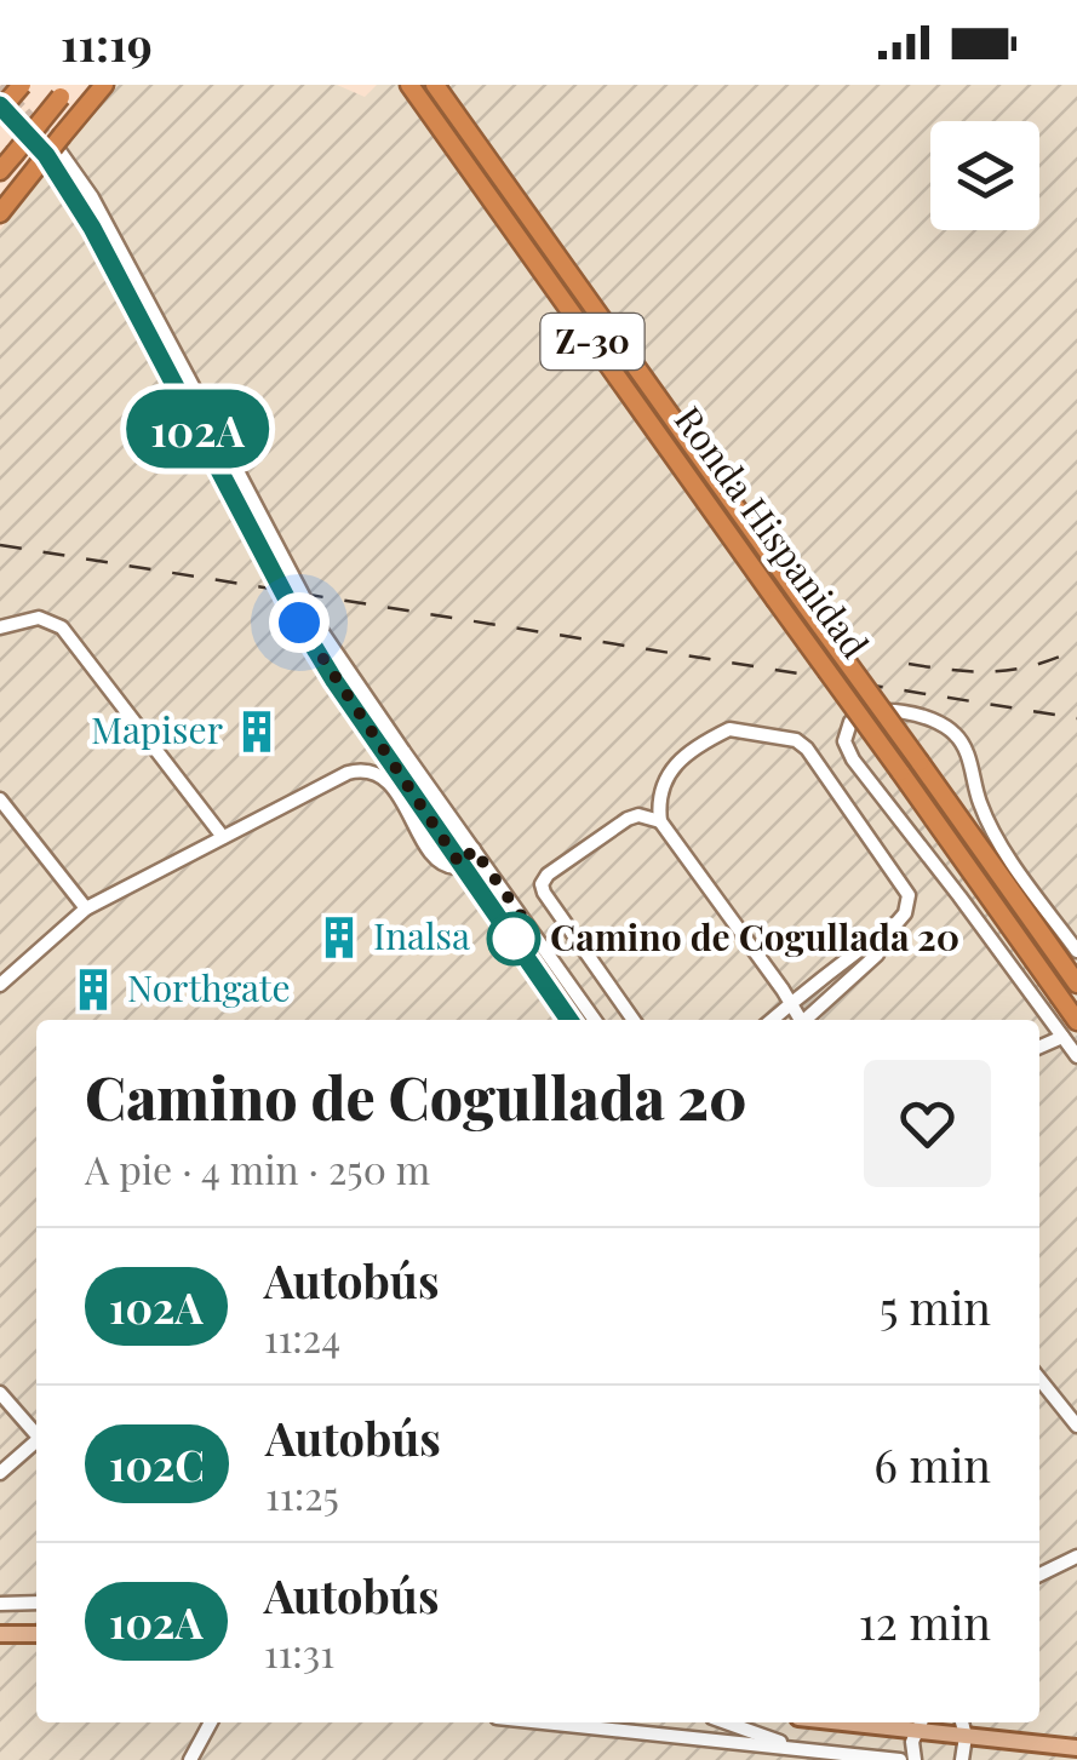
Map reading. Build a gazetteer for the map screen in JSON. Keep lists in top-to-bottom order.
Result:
{
  "streets": {
    "highway": ["Z-30", "Ronda Hispanidad"]
  },
  "places": {
    "building": ["Mapiser", "Inalsa", "Northgate"],
    "other": ["Camino de Cogullada 20"]
  },
  "lines": ["bus line 102A"],
  "page": {
    "status": "11:19",
    "on_map": "102A",
    "heading": ["Camino de Cogullada 20", "A pie · 4 min · 250 m"],
    "list": [
      {
        "mark": "102A",
        "name": "Autobús",
        "note": "11:24",
        "value": "5 min"
      },
      {
        "mark": "102C",
        "name": "Autobús",
        "note": "11:25",
        "value": "6 min"
      },
      {
        "mark": "102A",
        "name": "Autobús",
        "note": "11:31",
        "value": "12 min"
      }
    ]
  }
}
